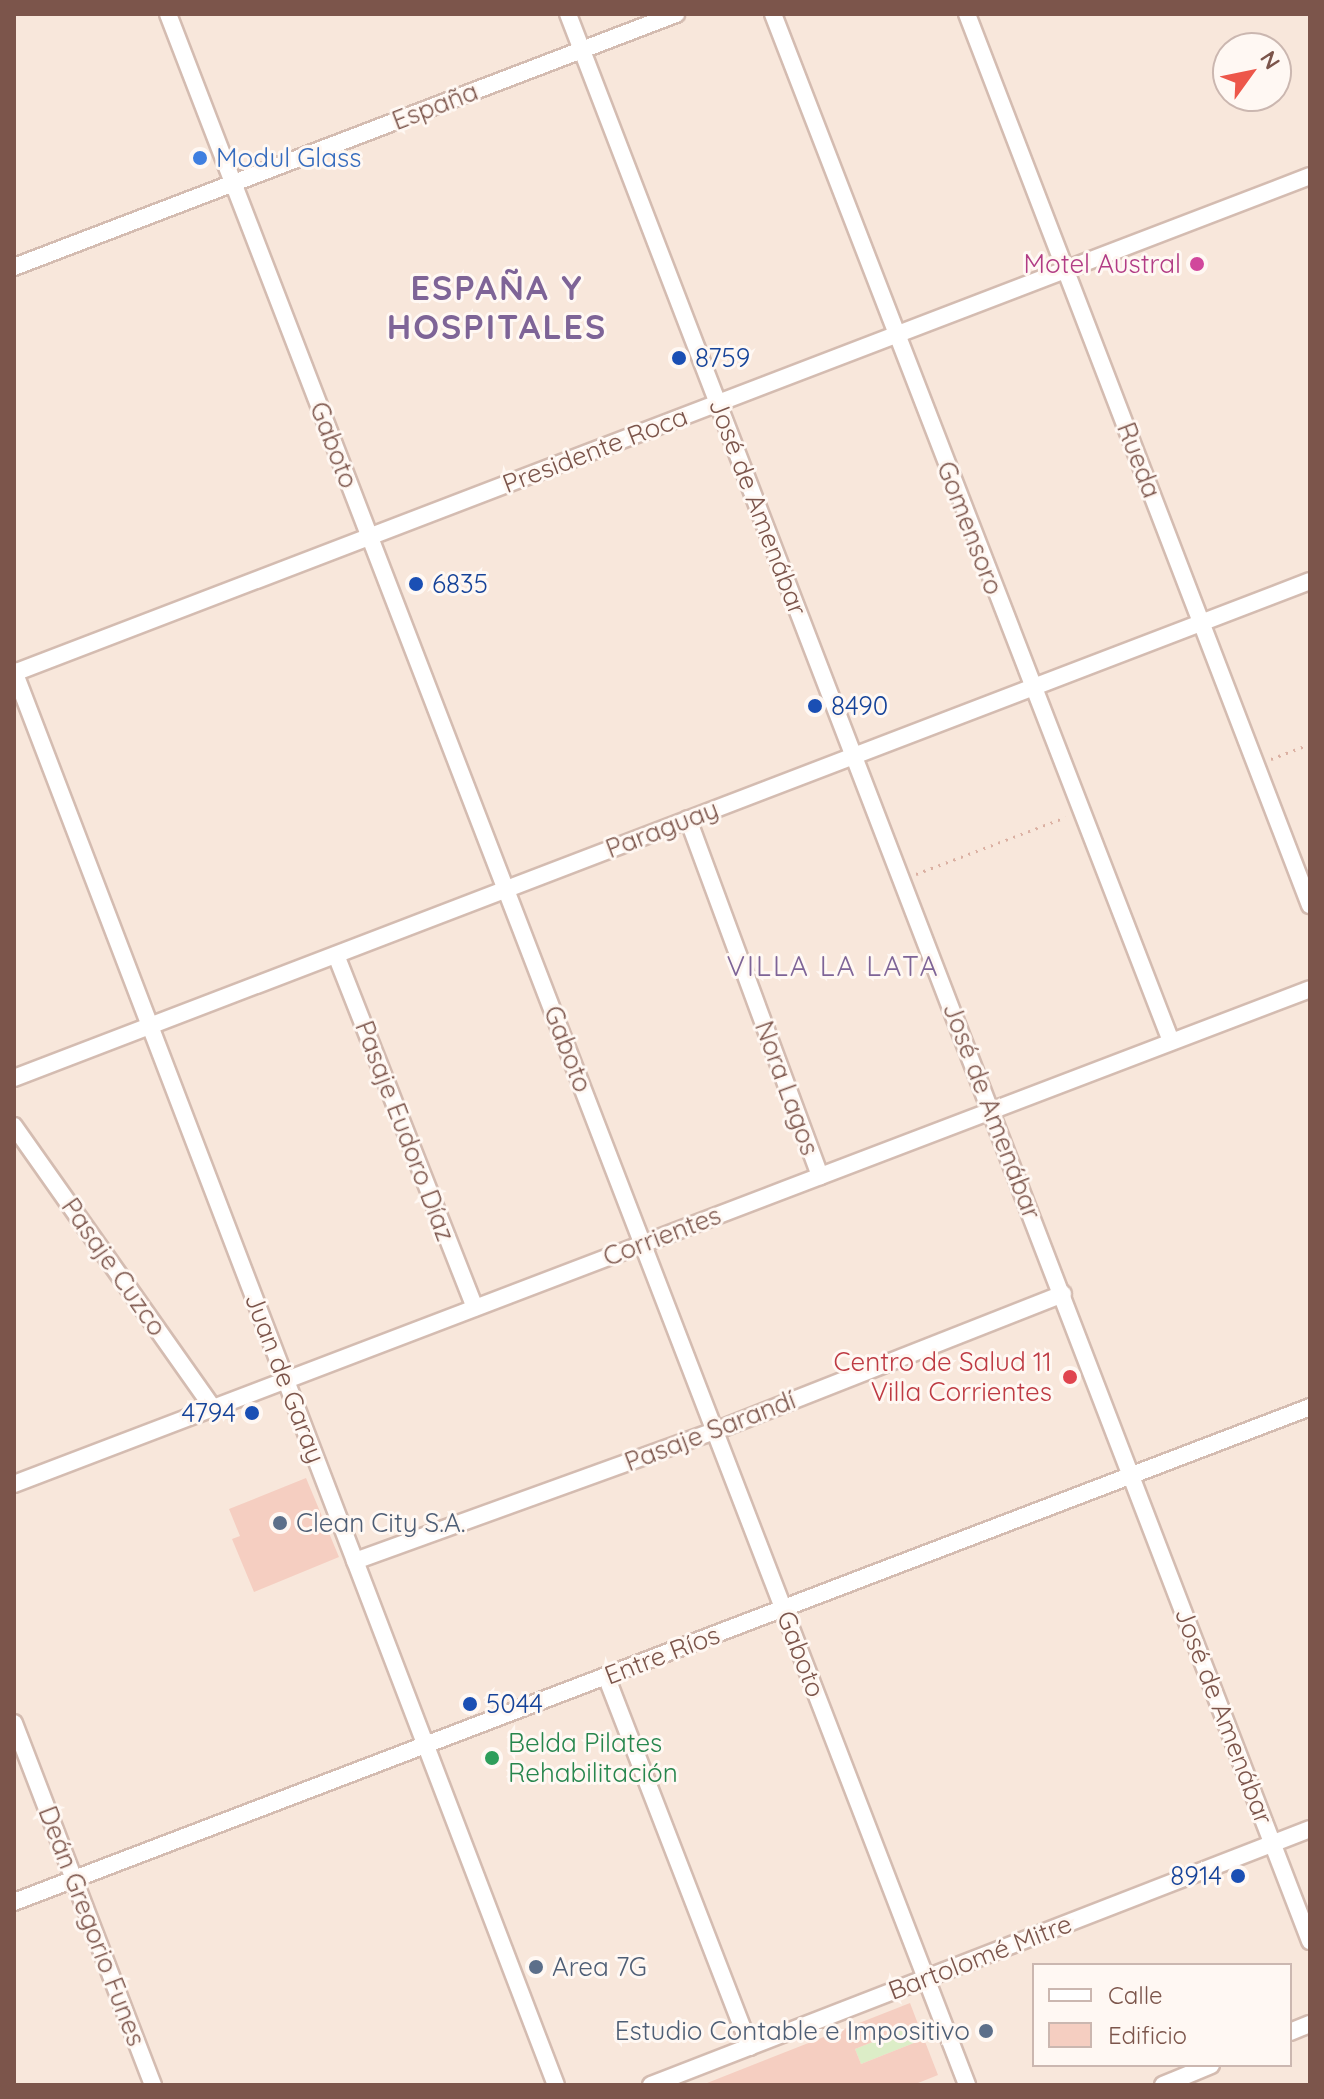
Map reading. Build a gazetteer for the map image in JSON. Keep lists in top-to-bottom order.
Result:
{
  "streets": {
    "street": [
      "España",
      "Gaboto",
      "Presidente Roca",
      "Rueda",
      "José de Amenábar",
      "Gomensoro",
      "Paraguay",
      "Nora Lagos",
      "Pasaje Eudoro Díaz",
      "Corrientes",
      "Pasaje Cuzco",
      "Juan de Garay",
      "Pasaje Sarandí",
      "Entre Ríos",
      "Deán Gregorio Funes",
      "Bartolomé Mitre"
    ]
  },
  "crossings": [
    ["España", "Gaboto"],
    ["España", "José de Amenábar"],
    ["Gaboto", "Presidente Roca"],
    ["Gaboto", "Paraguay"],
    ["Gaboto", "Corrientes"],
    ["Gaboto", "Pasaje Sarandí"],
    ["Gaboto", "Entre Ríos"],
    ["Gaboto", "Bartolomé Mitre"],
    ["Presidente Roca", "Rueda"],
    ["Presidente Roca", "José de Amenábar"],
    ["Presidente Roca", "Gomensoro"],
    ["Presidente Roca", "Juan de Garay"],
    ["Rueda", "Paraguay"],
    ["José de Amenábar", "Paraguay"],
    ["José de Amenábar", "Corrientes"],
    ["José de Amenábar", "Pasaje Sarandí"],
    ["José de Amenábar", "Entre Ríos"],
    ["José de Amenábar", "Bartolomé Mitre"],
    ["Gomensoro", "Paraguay"],
    ["Gomensoro", "Corrientes"],
    ["Paraguay", "Nora Lagos"],
    ["Paraguay", "Pasaje Eudoro Díaz"],
    ["Paraguay", "Juan de Garay"],
    ["Nora Lagos", "Corrientes"],
    ["Pasaje Eudoro Díaz", "Corrientes"],
    ["Corrientes", "Pasaje Cuzco"],
    ["Corrientes", "Juan de Garay"],
    ["Juan de Garay", "Pasaje Sarandí"],
    ["Juan de Garay", "Entre Ríos"],
    ["Entre Ríos", "Deán Gregorio Funes"]
  ],
  "districts": ["ESPAÑA Y HOSPITALES", "VILLA LA LATA"],
  "places": [
    "Modul Glass",
    "Motel Austral",
    "8759",
    "6835",
    "8490",
    "Centro de Salud 11 Villa Corrientes",
    "4794",
    "Clean City S.A.",
    "5044",
    "Belda Pilates Rehabilitación",
    "8914",
    "Area 7G",
    "Estudio Contable e Impositivo"
  ],
  "legend": ["Calle", "Edificio"],
  "north": "top right"
}
